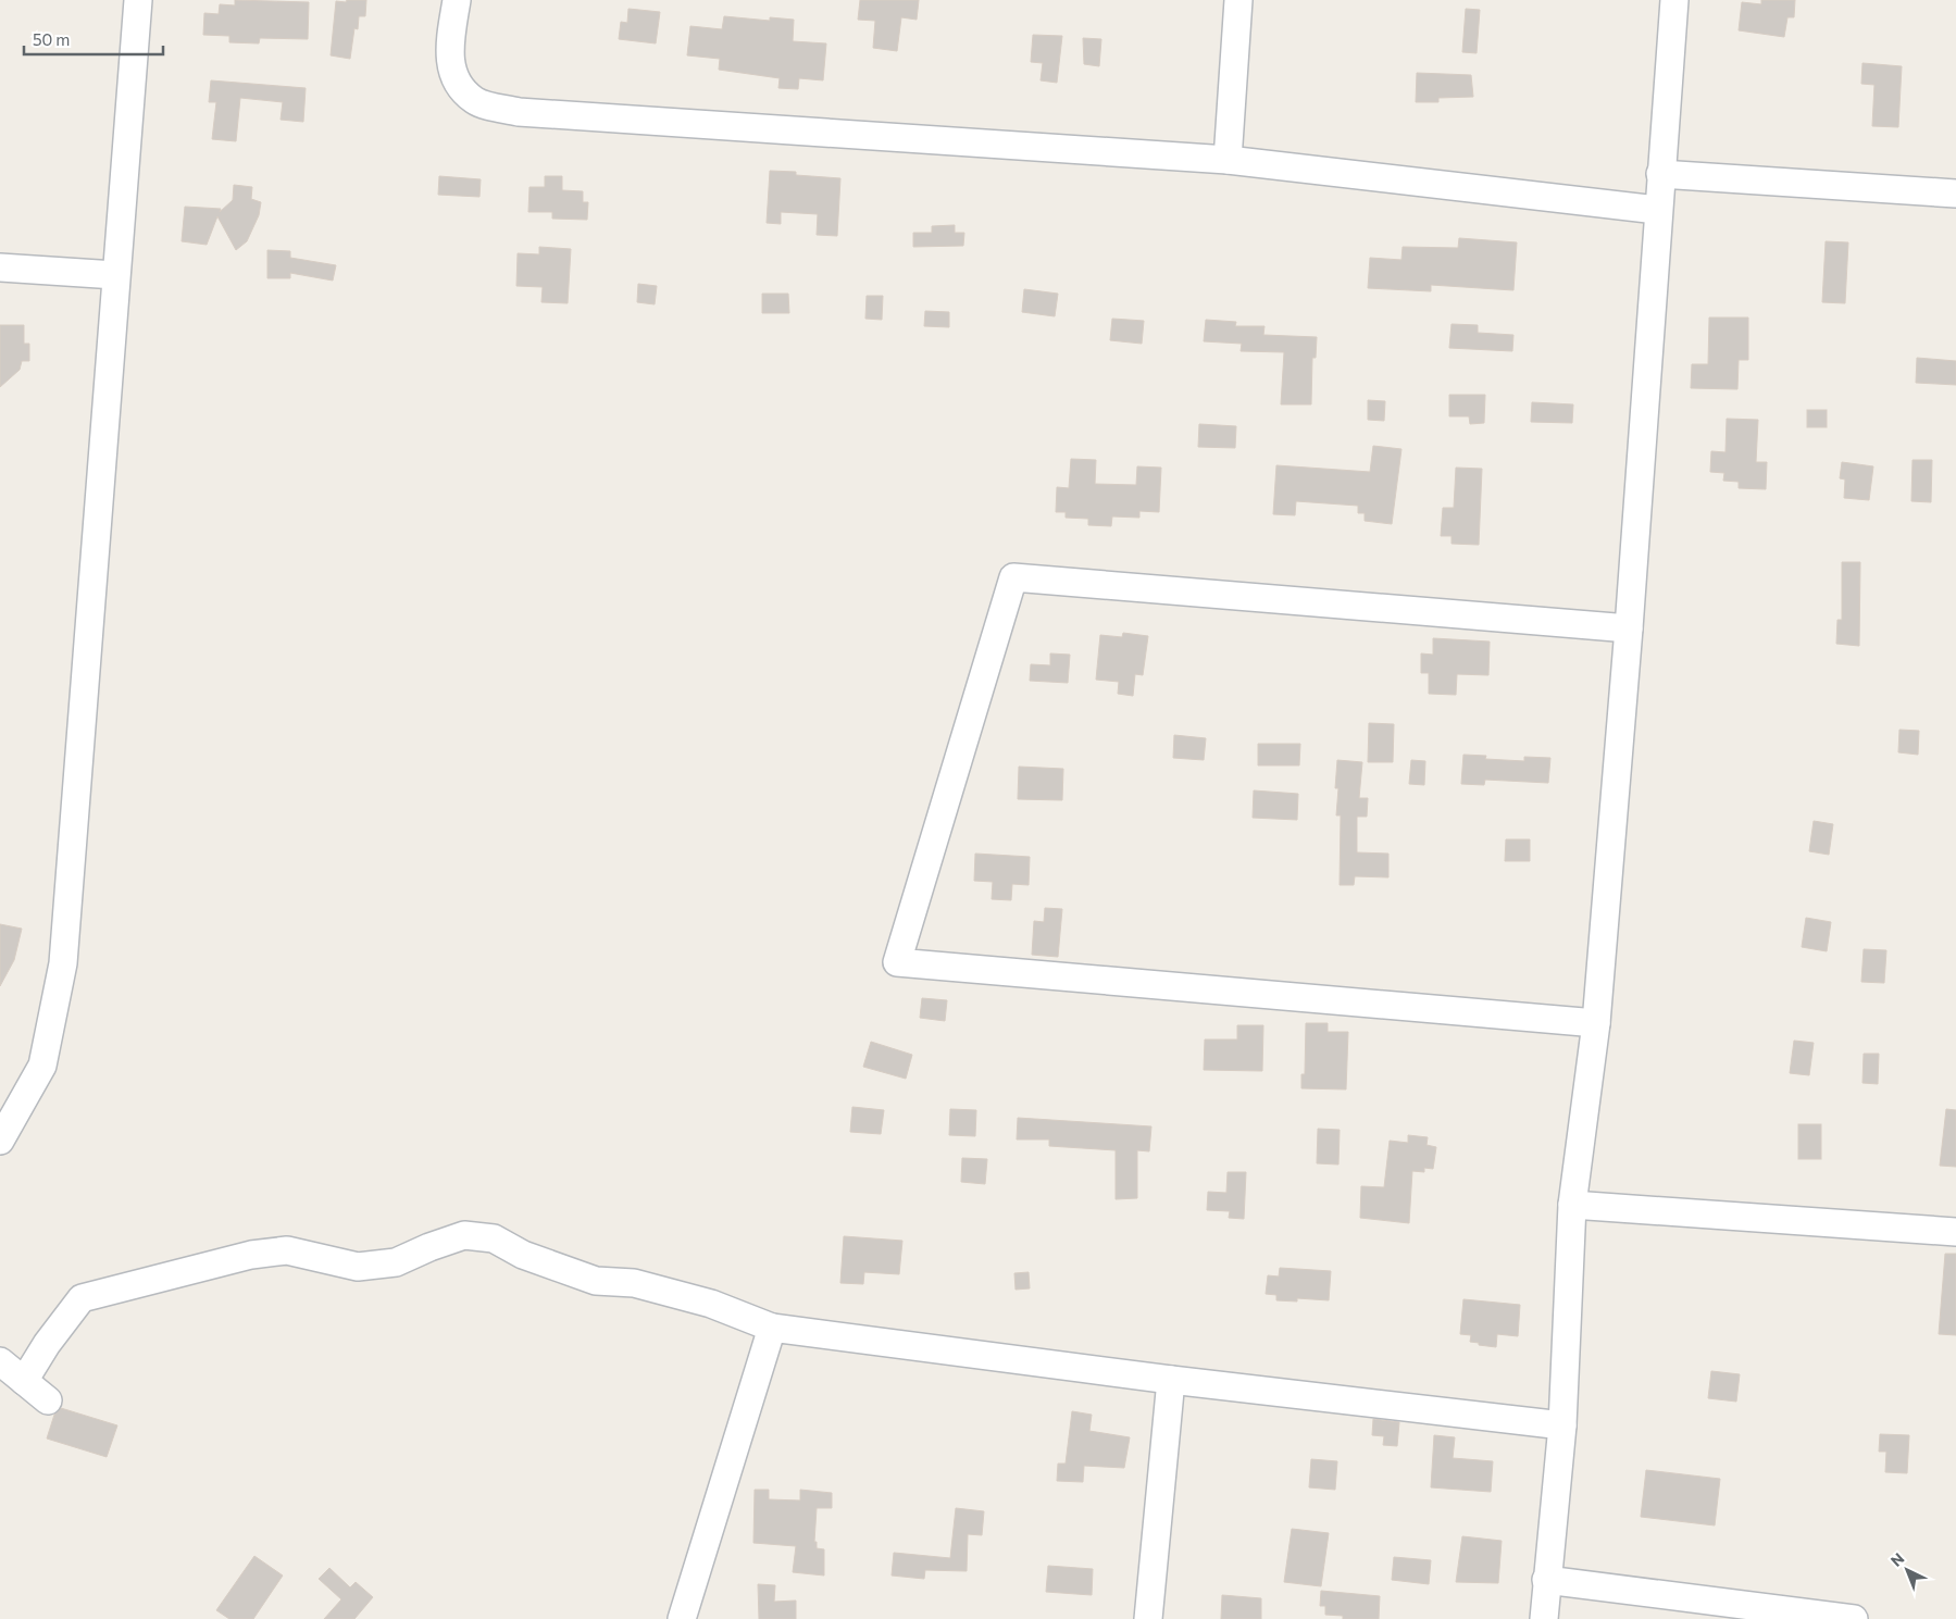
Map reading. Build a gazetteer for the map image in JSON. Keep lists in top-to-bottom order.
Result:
{
  "scale_bar": "50 m",
  "north": "top left"
}
